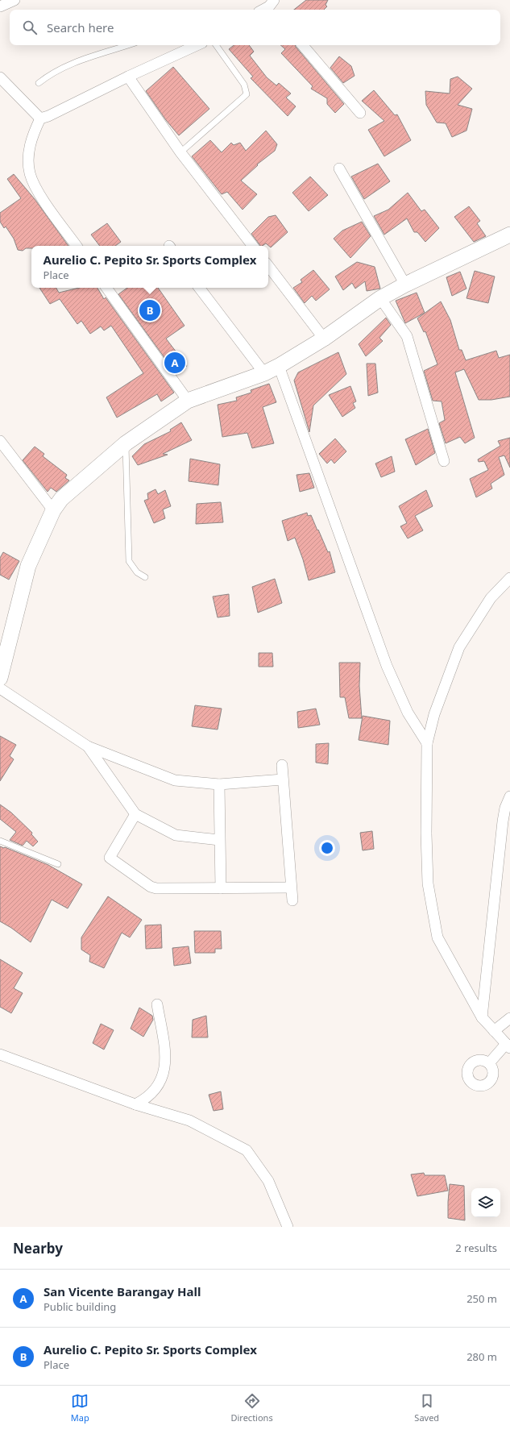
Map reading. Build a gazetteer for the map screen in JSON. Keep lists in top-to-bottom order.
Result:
{
  "page": {
    "search": "Search here",
    "popup": ["Aurelio C. Pepito Sr. Sports Complex", "Place"],
    "pins": ["B", "A"],
    "heading": ["Nearby", "2 results"],
    "list": [
      {
        "mark": "A",
        "name": "San Vicente Barangay Hall",
        "note": "Public building",
        "value": "250 m"
      },
      {
        "mark": "B",
        "name": "Aurelio C. Pepito Sr. Sports Complex",
        "note": "Place",
        "value": "280 m"
      }
    ],
    "nav": ["Map", "Directions", "Saved"]
  }
}
